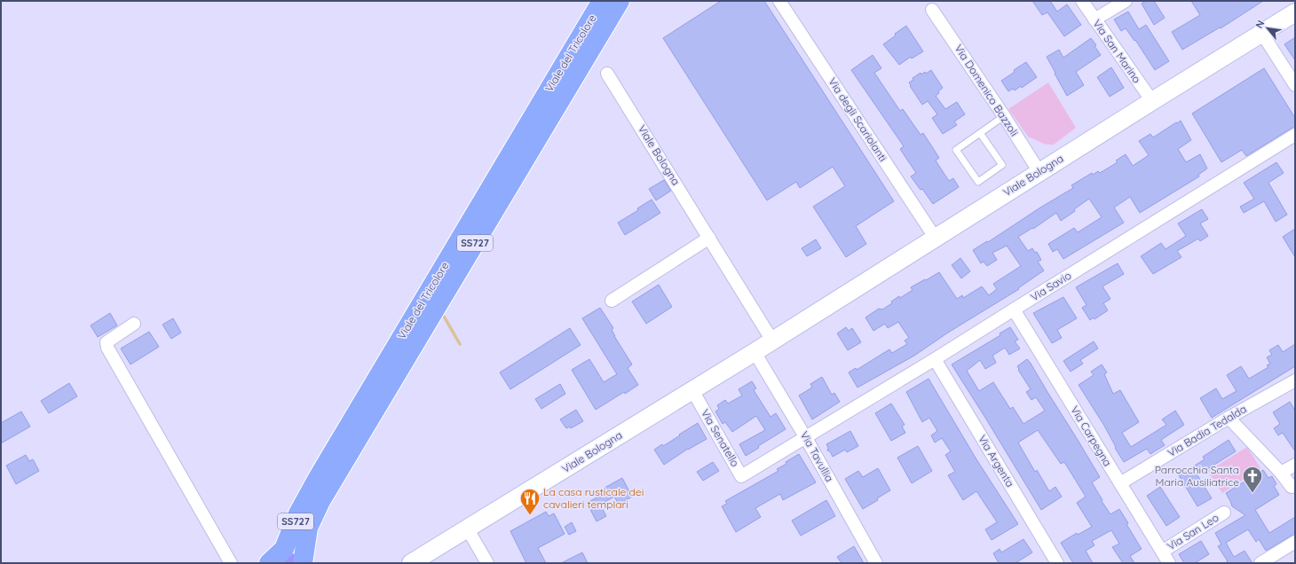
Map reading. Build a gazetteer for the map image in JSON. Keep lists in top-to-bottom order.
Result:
{
  "streets": {
    "highway": ["Viale del Tricolore", "SS727"],
    "main road": ["Viale Bologna"],
    "street": [
      "Via San Marino",
      "Via Domenico Bazzoli",
      "Via degli Scariolanti",
      "Via Savio",
      "Via Badia Tedalda",
      "Via Carpegna",
      "Via Senatello",
      "Via Tavullia",
      "Via Argenta",
      "Via San Leo"
    ]
  },
  "crossings": [
    ["Via San Marino", "Viale Bologna"],
    ["Via Domenico Bazzoli", "Viale Bologna"],
    ["Via degli Scariolanti", "Viale Bologna"],
    ["Viale Bologna", "Via Senatello"],
    ["Viale Bologna", "Via Tavullia"],
    ["Via Savio", "Via Carpegna"],
    ["Via Savio", "Via Senatello"],
    ["Via Savio", "Via Tavullia"],
    ["Via Savio", "Via Argenta"],
    ["Via Badia Tedalda", "Via Carpegna"],
    ["Via Carpegna", "Via San Leo"],
    ["Via Senatello", "Via Tavullia"]
  ],
  "places": {
    "church": ["Parrocchia Santa Maria Ausiliatrice"],
    "restaurant": ["La casa rusticale dei cavalieri templari"]
  },
  "north": "top left"
}
